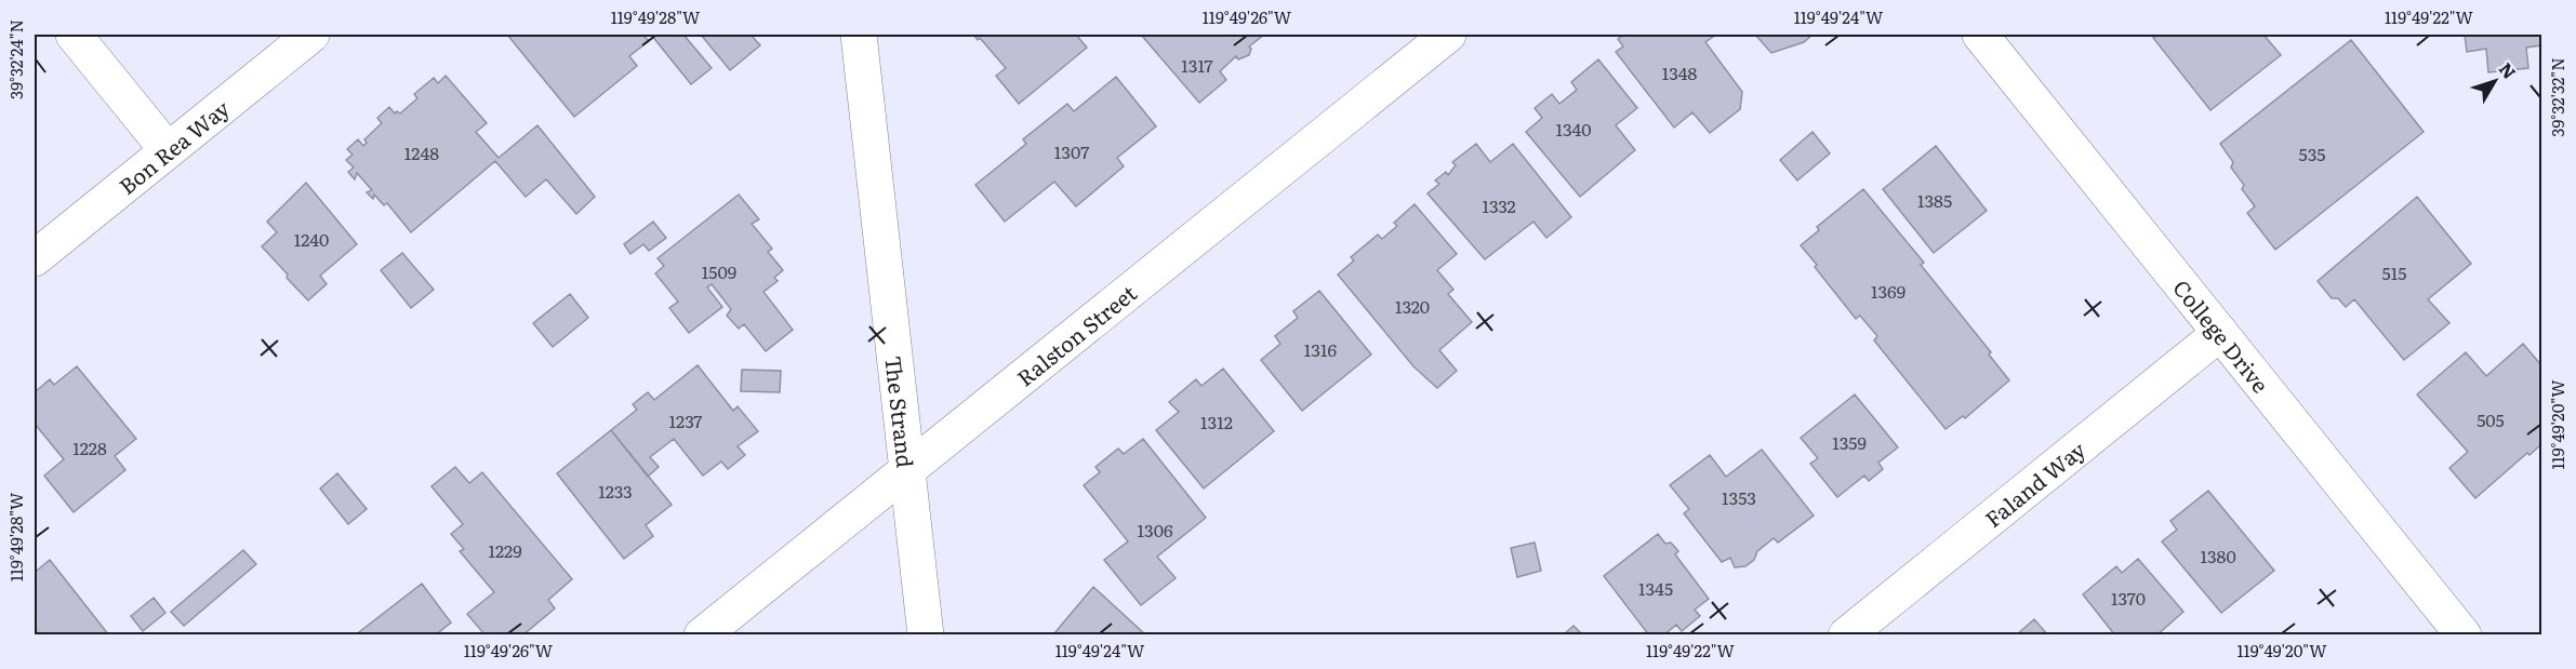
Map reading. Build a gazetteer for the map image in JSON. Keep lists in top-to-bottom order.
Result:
{
  "streets": {
    "street": [
      "Bon Rea Way",
      "Ralston Street",
      "College Drive",
      "The Strand",
      "Faland Way"
    ]
  },
  "crossings": [
    ["Ralston Street", "The Strand"],
    ["College Drive", "Faland Way"]
  ],
  "house_numbers": [
    "1317",
    "1348",
    "1340",
    "1307",
    "1248",
    "535",
    "1385",
    "1332",
    "1240",
    "1509",
    "515",
    "1369",
    "1320",
    "1316",
    "505",
    "1237",
    "1312",
    "1359",
    "1228",
    "1233",
    "1353",
    "1306",
    "1229",
    "1380",
    "1345",
    "1370"
  ],
  "north": "top right",
  "coordinates": [
    "119°49'28\"W",
    "119°49'26\"W",
    "119°49'24\"W",
    "119°49'22\"W",
    "39°32'24\"N",
    "39°32'32\"N",
    "119°49'20\"W"
  ]
}
